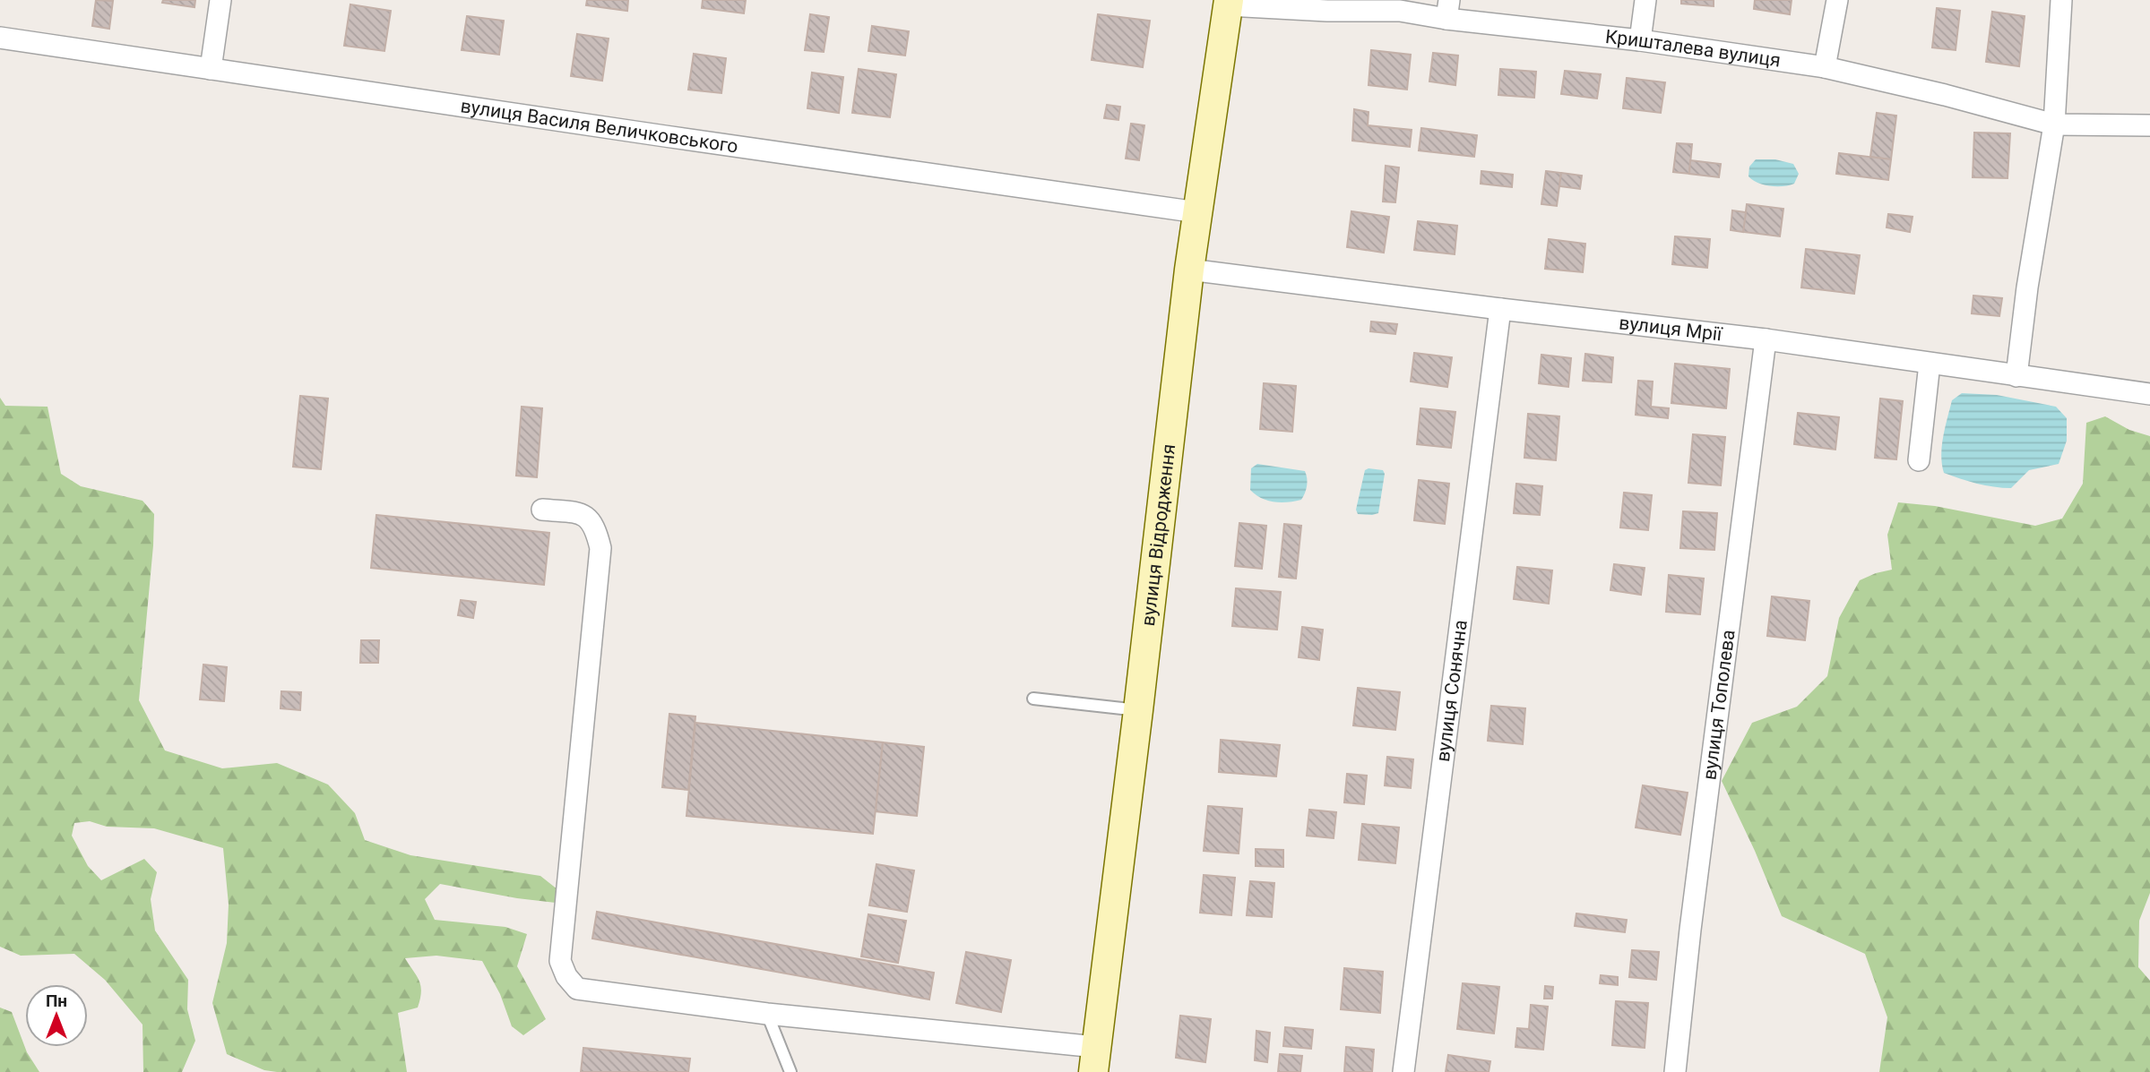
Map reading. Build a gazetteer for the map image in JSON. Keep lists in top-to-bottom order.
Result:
{
  "streets": {
    "street": [
      "Кришталева вулиця",
      "вулиця Василя Величковського",
      "вулиця Мрії",
      "вулиця Відродження",
      "вулиця Сонячна",
      "вулиця Тополева"
    ]
  },
  "crossings": [
    ["Кришталева вулиця", "вулиця Відродження"],
    ["вулиця Василя Величковського", "вулиця Відродження"],
    ["вулиця Мрії", "вулиця Відродження"],
    ["вулиця Мрії", "вулиця Сонячна"],
    ["вулиця Мрії", "вулиця Тополева"]
  ],
  "north": "top"
}
